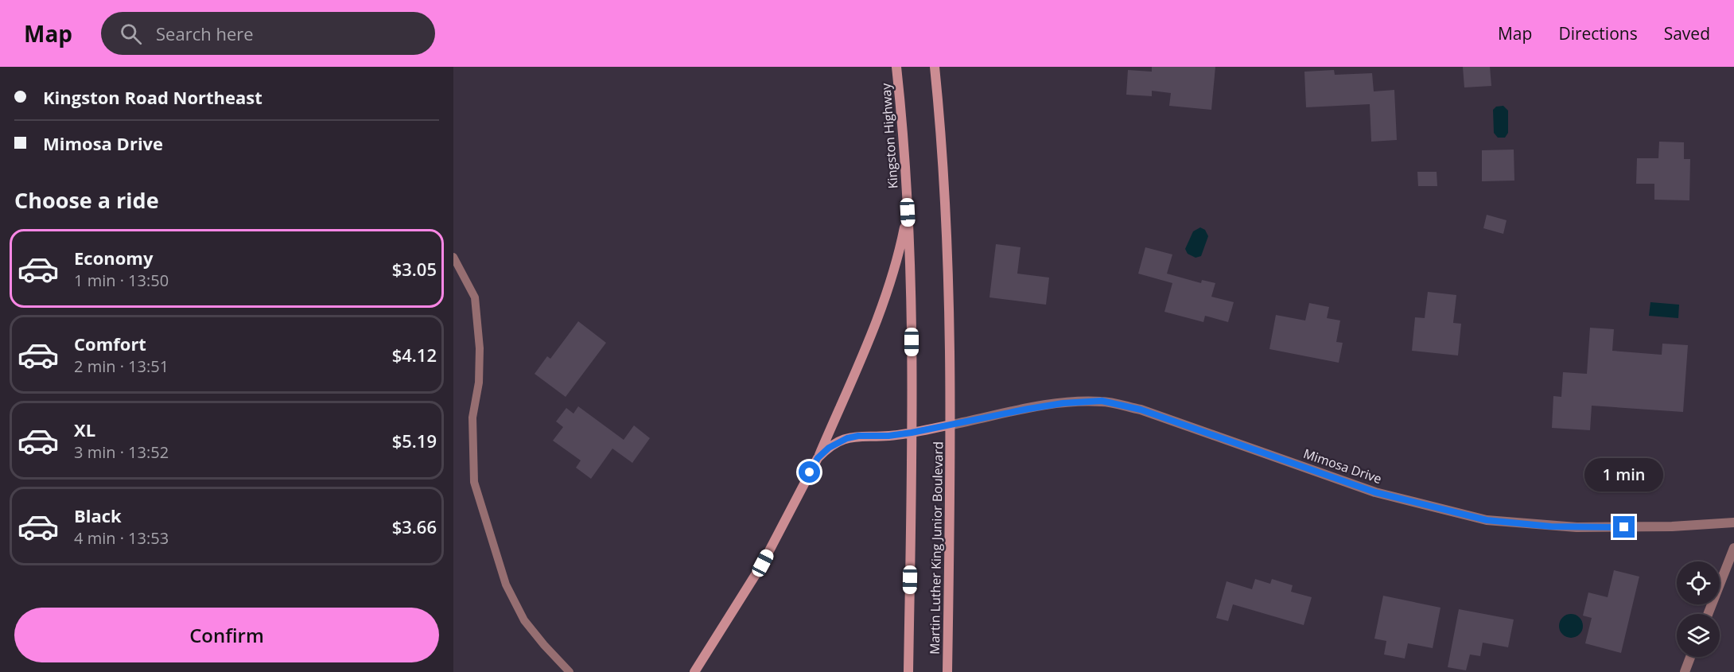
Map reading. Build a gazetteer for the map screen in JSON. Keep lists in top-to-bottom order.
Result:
{
  "streets": {
    "main road": ["Kingston Highway", "Martin Luther King Junior Boulevard"],
    "street": ["Mimosa Drive"]
  },
  "crossings": [
    ["Kingston Highway", "Martin Luther King Junior Boulevard"],
    ["Mimosa Drive", "Martin Luther King Junior Boulevard"]
  ],
  "page": {
    "header": "Map",
    "search": "Search here",
    "nav": ["Map", "Directions", "Saved"],
    "banner": ["Kingston Road Northeast", "Mimosa Drive"],
    "heading": "Choose a ride",
    "list": [
      {
        "name": "Economy",
        "note": "1 min · 13:50",
        "value": "$3.05"
      },
      {
        "name": "Comfort",
        "note": "2 min · 13:51",
        "value": "$4.12"
      },
      {
        "name": "XL",
        "note": "3 min · 13:52",
        "value": "$5.19"
      },
      {
        "name": "Black",
        "note": "4 min · 13:53",
        "value": "$3.66"
      }
    ],
    "bubble": "1 min",
    "buttons": "Confirm"
  }
}
